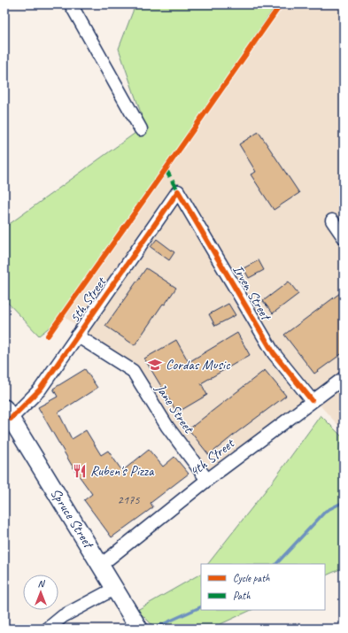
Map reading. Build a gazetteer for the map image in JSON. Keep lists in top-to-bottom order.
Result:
{
  "streets": {
    "street": [
      "Irven Street",
      "5th Street",
      "Jane Street",
      "4th Street",
      "Spruce Street"
    ]
  },
  "crossings": [
    ["Irven Street", "5th Street"],
    ["Irven Street", "4th Street"],
    ["5th Street", "Jane Street"],
    ["5th Street", "Spruce Street"],
    ["Jane Street", "4th Street"],
    ["4th Street", "Spruce Street"]
  ],
  "places": {
    "school or university": ["Cordas Music"],
    "restaurant": ["Ruben's Pizza"]
  },
  "house_numbers": ["2175"],
  "legend": ["Cycle path", "Path"],
  "north": "top"
}
